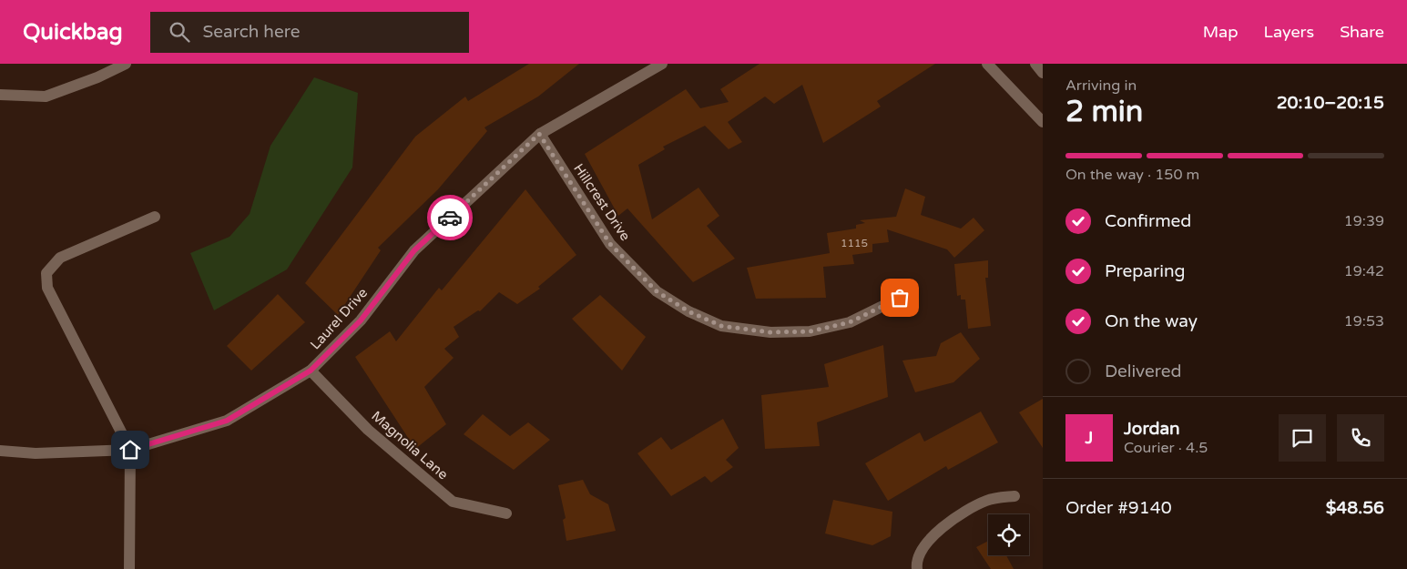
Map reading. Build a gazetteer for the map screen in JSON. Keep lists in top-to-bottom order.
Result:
{
  "streets": {
    "street": ["Hillcrest Drive", "Laurel Drive", "Magnolia Lane"]
  },
  "crossings": [
    ["Hillcrest Drive", "Laurel Drive"],
    ["Laurel Drive", "Magnolia Lane"]
  ],
  "house_numbers": ["1115"],
  "page": {
    "header": "Quickbag",
    "search": "Search here",
    "nav": ["Map", "Layers", "Share"],
    "heading": ["2 min", "Arriving in", "20:10–20:15"],
    "panel": [
      "Jordan",
      "Courier · 4.5",
      "Order #9140",
      "$48.56"
    ],
    "bar": "On the way · 150 m",
    "list": [
      ["Confirmed", "19:39"],
      ["Preparing", "19:42"],
      ["On the way", "19:53"],
      "Delivered"
    ],
    "round": "J"
  }
}
